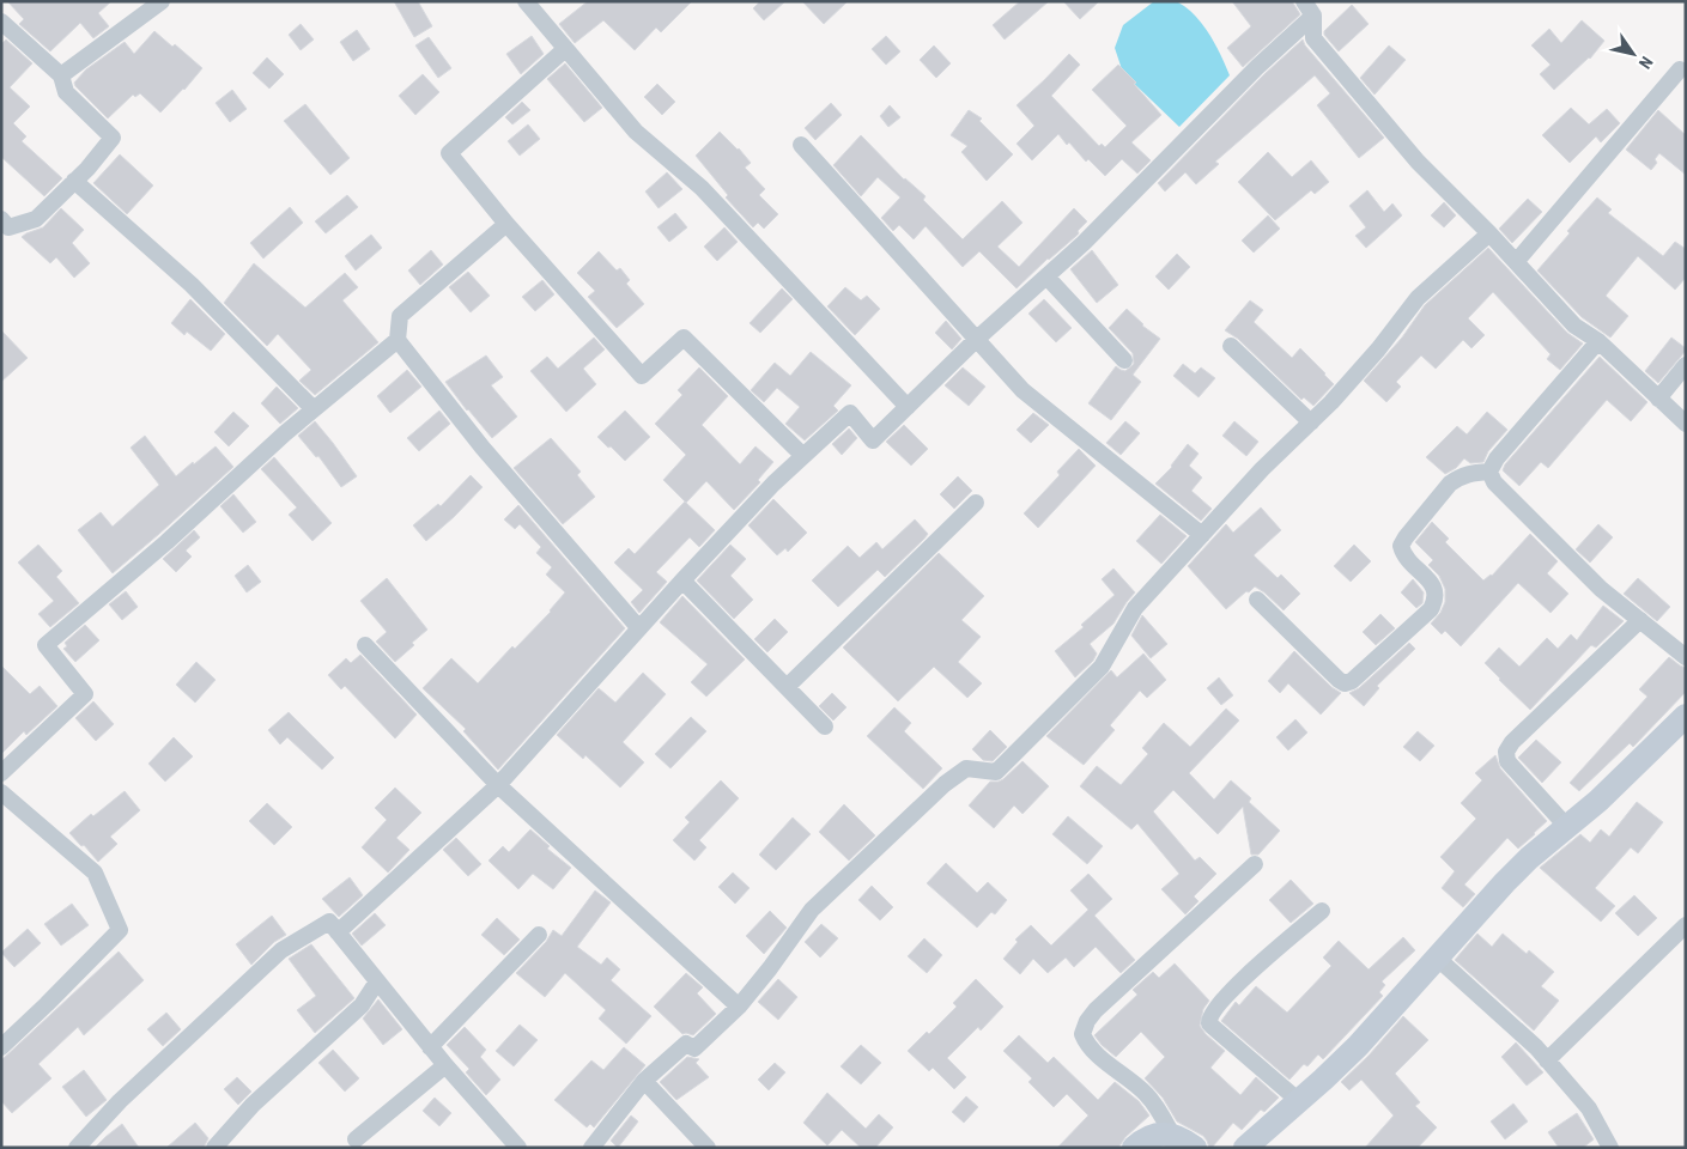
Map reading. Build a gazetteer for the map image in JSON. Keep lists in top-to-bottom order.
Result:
{
  "north": "bottom right"
}
